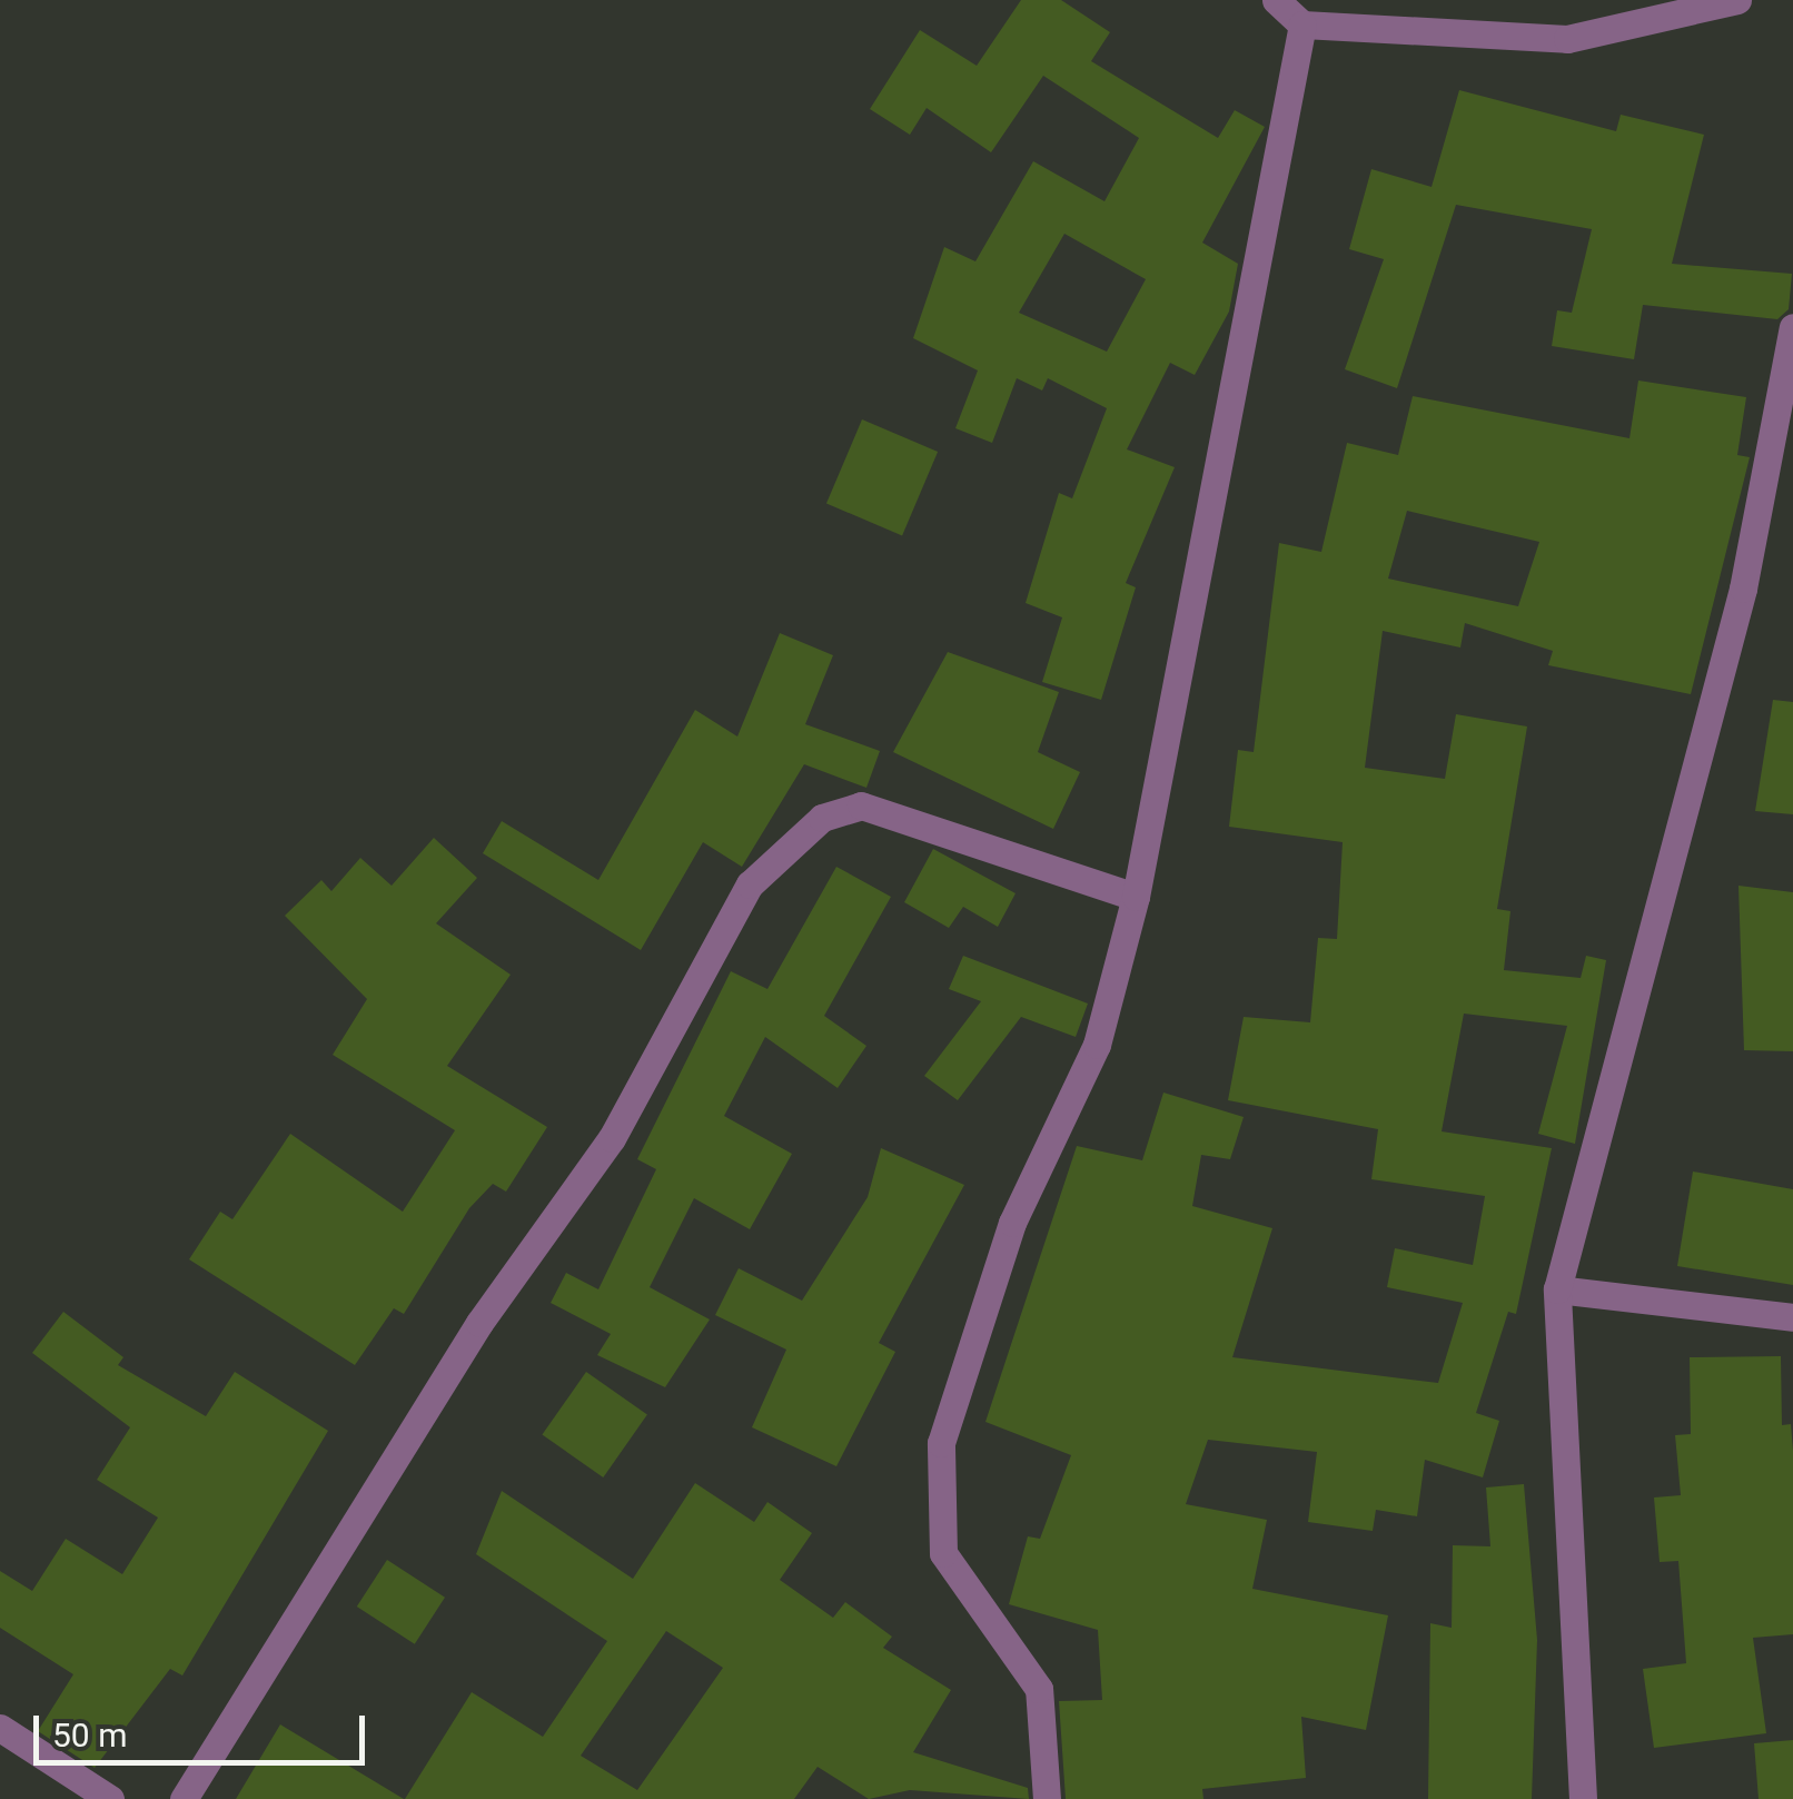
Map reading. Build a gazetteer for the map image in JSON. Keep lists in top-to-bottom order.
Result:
{
  "scale_bar": "50 m"
}
